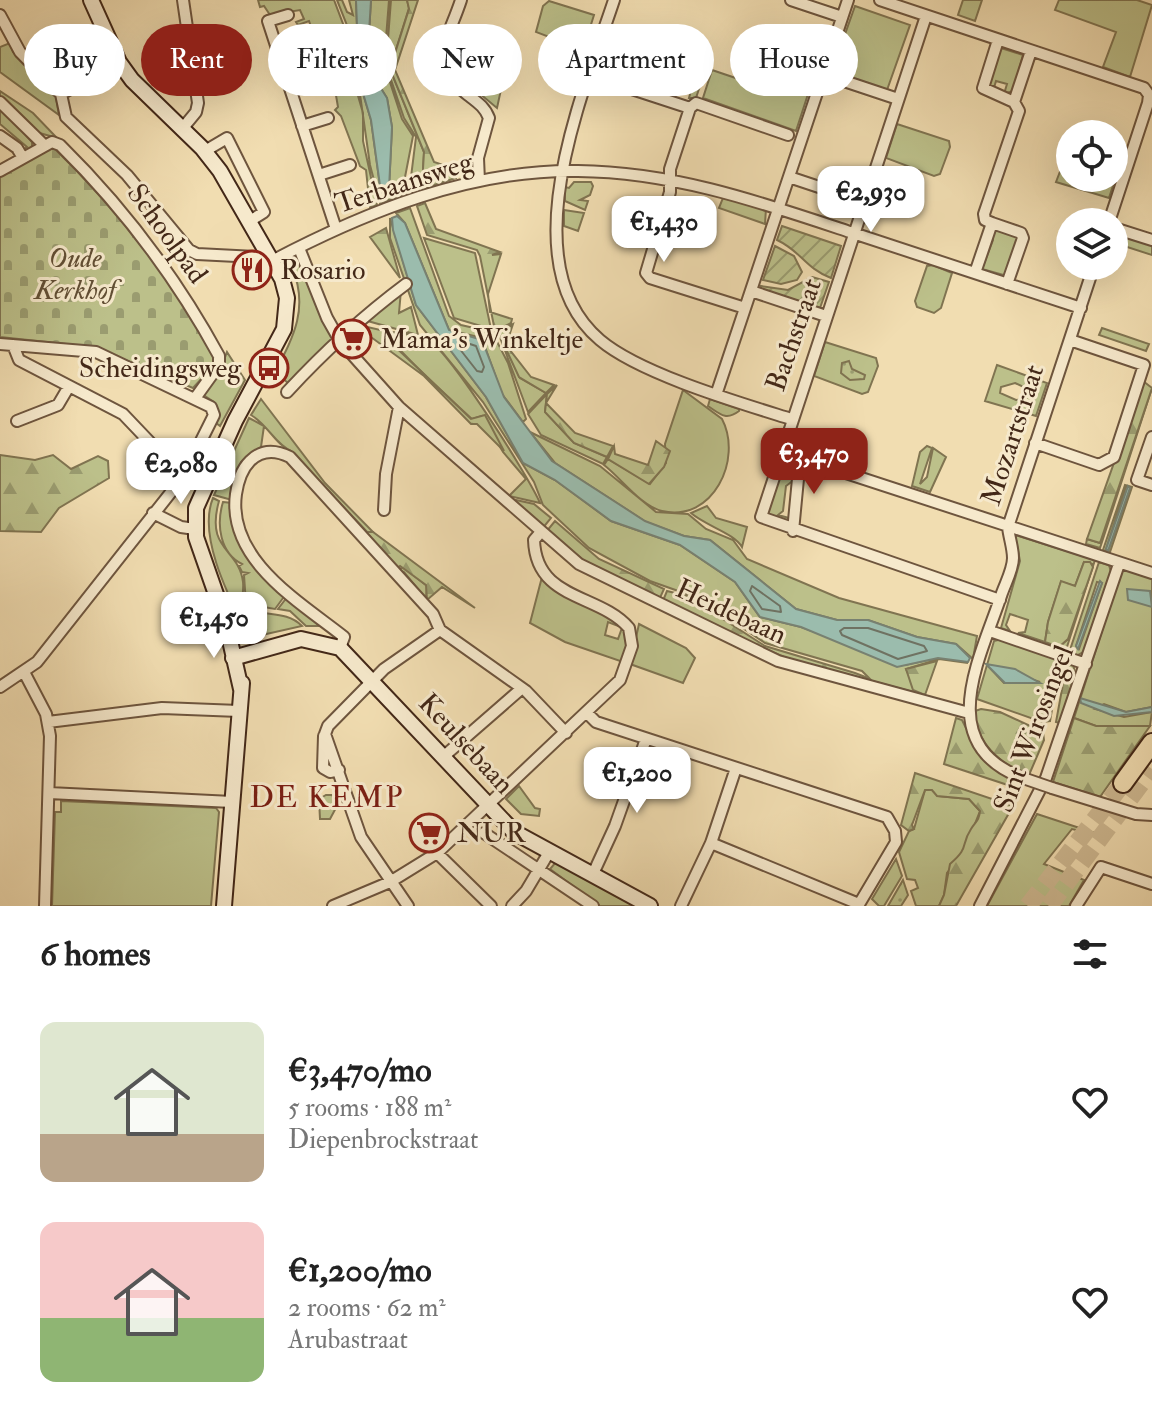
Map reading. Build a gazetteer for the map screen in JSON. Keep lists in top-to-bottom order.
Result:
{
  "streets": {
    "main road": ["Keulsebaan"],
    "street": [
      "Terbaansweg",
      "Schoolpad",
      "Bachstraat",
      "Mozartstraat",
      "Heidebaan",
      "Sint Wirosingel"
    ]
  },
  "crossings": [
    ["Terbaansweg", "Bachstraat"],
    ["Terbaansweg", "Mozartstraat"],
    ["Terbaansweg", "Heidebaan"],
    ["Mozartstraat", "Heidebaan"]
  ],
  "districts": ["DE KEMP"],
  "parks": ["Oude Kerkhof"],
  "places": {
    "restaurant": ["Rosario"],
    "supermarket": ["Mama's Winkeltje", "NUR"],
    "bus stop": ["Scheidingsweg"]
  },
  "page": {
    "chip": [
      "Buy",
      "Rent",
      "Filters",
      "New",
      "Apartment",
      "House"
    ],
    "price": [
      "€2,930",
      "€1,430",
      "€3,470",
      "€2,080",
      "€1,450",
      "€1,200"
    ],
    "heading": "6 homes",
    "list": [
      {
        "name": "€3,470/mo",
        "note": "5 rooms · 188 m² · Diepenbrockstraat"
      },
      {
        "name": "€1,200/mo",
        "note": "2 rooms · 62 m² · Arubastraat"
      }
    ]
  }
}
